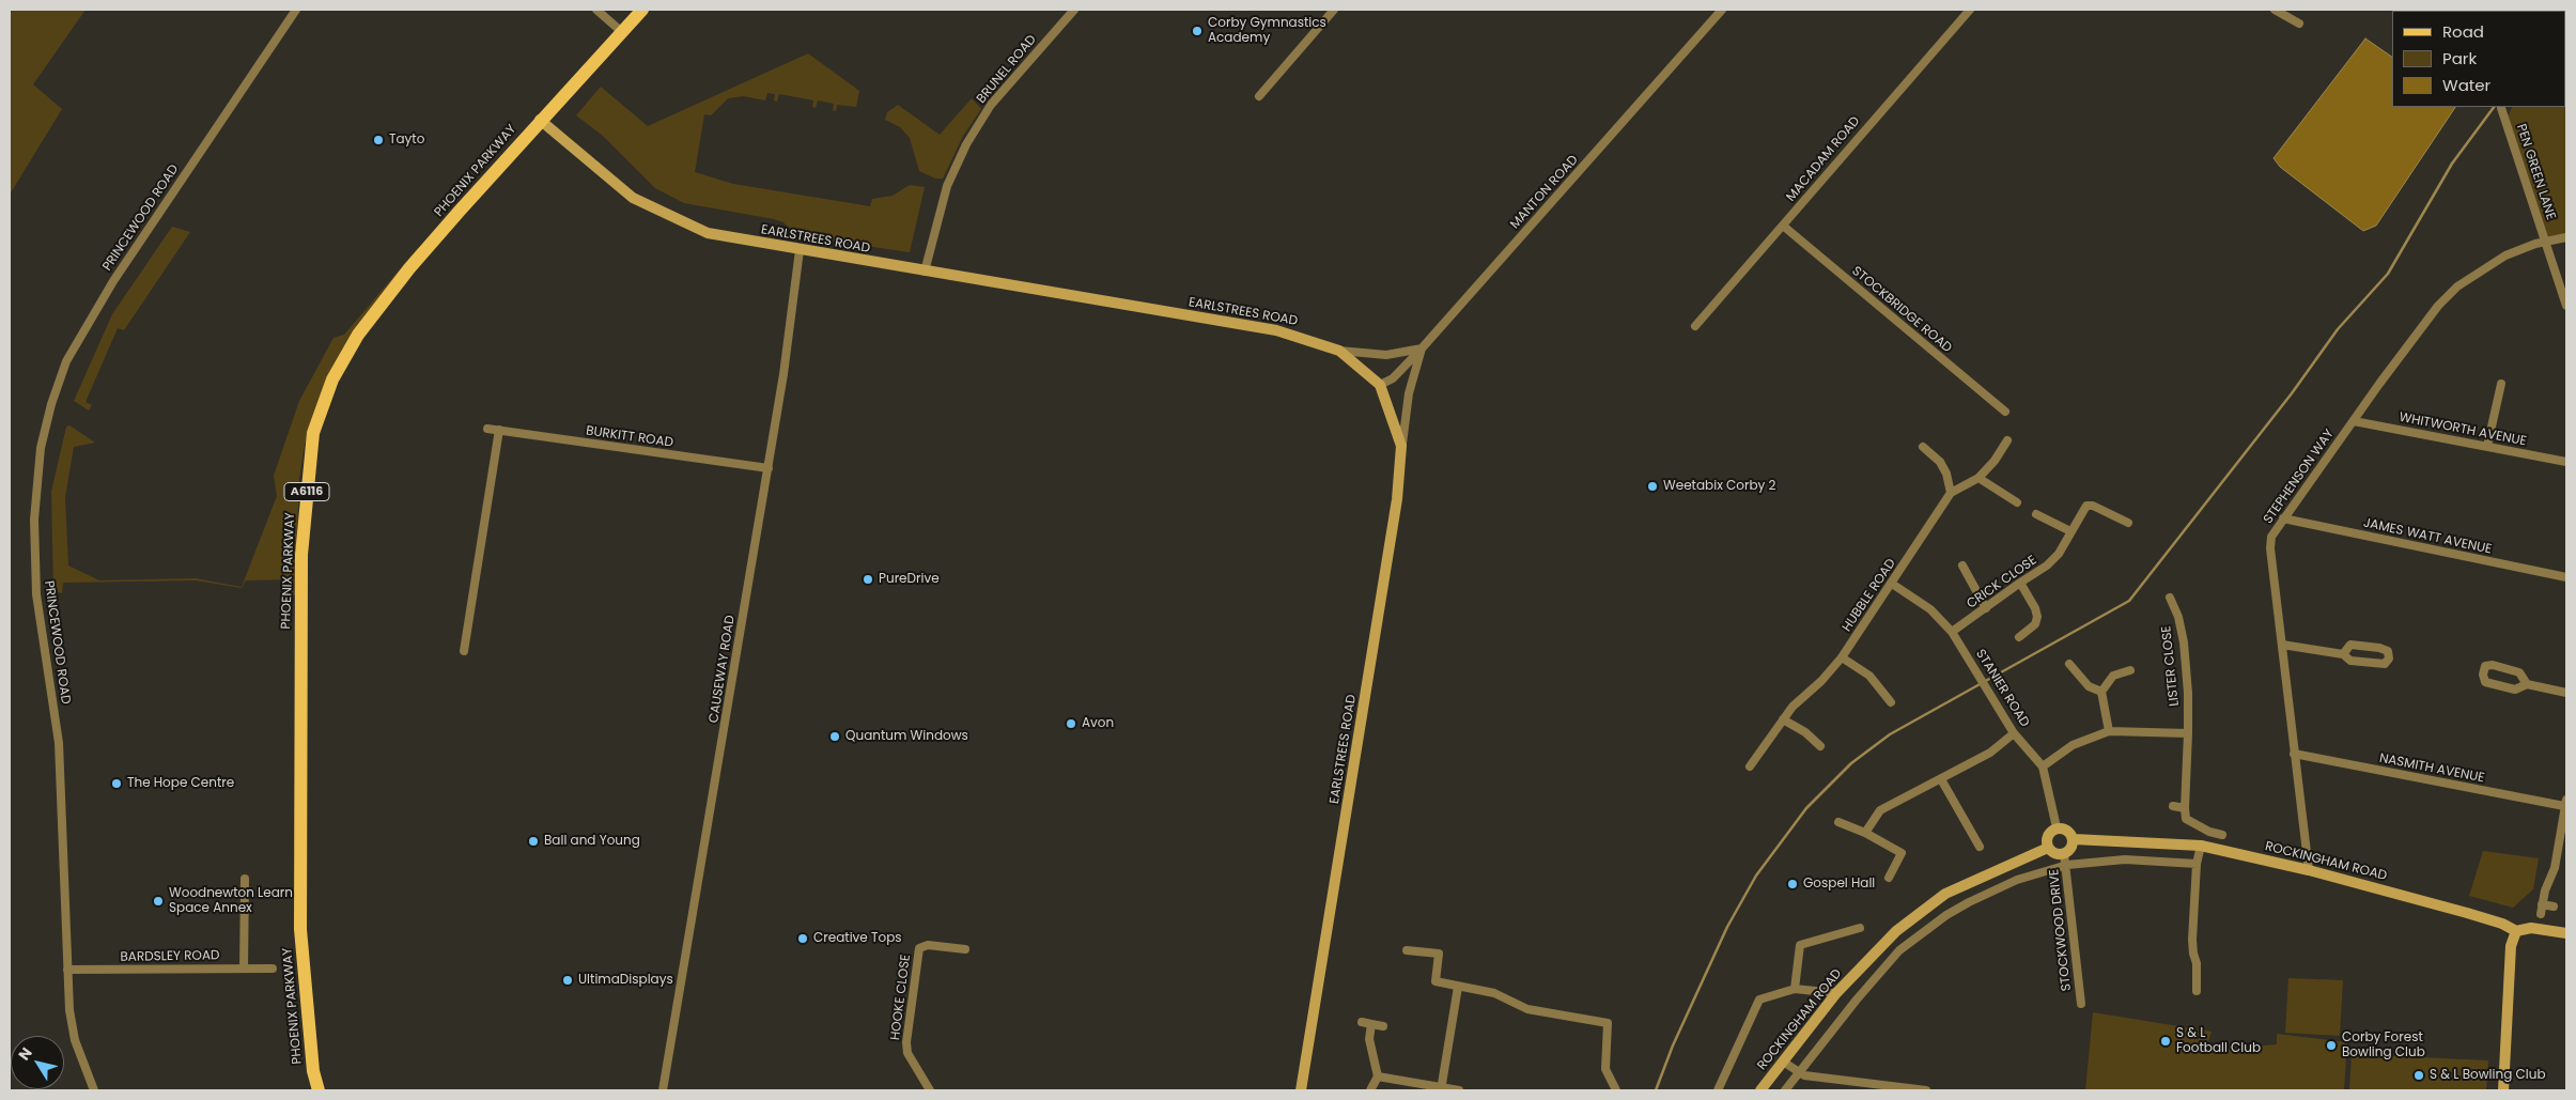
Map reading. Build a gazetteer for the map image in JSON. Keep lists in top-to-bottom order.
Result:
{
  "streets": {
    "main road": ["PHOENIX PARKWAY", "A6116"],
    "street": [
      "BRUNEL ROAD",
      "MACADAM ROAD",
      "PEN GREEN LANE",
      "MANTON ROAD",
      "PRINCEWOOD ROAD",
      "EARLSTREES ROAD",
      "STOCKBRIDGE ROAD",
      "WHITWORTH AVENUE",
      "BURKITT ROAD",
      "STEPHENSON WAY",
      "JAMES WATT AVENUE",
      "CRICK CLOSE",
      "HUBBLE ROAD",
      "LISTER CLOSE",
      "CAUSEWAY ROAD",
      "STANIER ROAD",
      "NASMITH AVENUE",
      "ROCKINGHAM ROAD",
      "STOCKWOOD DRIVE",
      "BARDSLEY ROAD",
      "HOOKE CLOSE"
    ]
  },
  "crossings": [
    ["BRUNEL ROAD", "EARLSTREES ROAD"],
    ["MACADAM ROAD", "STOCKBRIDGE ROAD"],
    ["PHOENIX PARKWAY", "EARLSTREES ROAD"],
    ["PEN GREEN LANE", "STEPHENSON WAY"],
    ["MANTON ROAD", "EARLSTREES ROAD"],
    ["PRINCEWOOD ROAD", "BARDSLEY ROAD"],
    ["EARLSTREES ROAD", "CAUSEWAY ROAD"],
    ["WHITWORTH AVENUE", "STEPHENSON WAY"],
    ["BURKITT ROAD", "CAUSEWAY ROAD"],
    ["STEPHENSON WAY", "JAMES WATT AVENUE"],
    ["STEPHENSON WAY", "NASMITH AVENUE"],
    ["STEPHENSON WAY", "ROCKINGHAM ROAD"],
    ["CRICK CLOSE", "STANIER ROAD"],
    ["HUBBLE ROAD", "STANIER ROAD"],
    ["STANIER ROAD", "ROCKINGHAM ROAD"],
    ["STANIER ROAD", "STOCKWOOD DRIVE"],
    ["ROCKINGHAM ROAD", "STOCKWOOD DRIVE"]
  ],
  "places": [
    "Corby Gymnastics Academy",
    "Tayto",
    "Weetabix Corby 2",
    "PureDrive",
    "Avon",
    "Quantum Windows",
    "The Hope Centre",
    "Ball and Young",
    "Gospel Hall",
    "Woodnewton Learn Space Annex",
    "Creative Tops",
    "UltimaDisplays",
    "S & L Football Club",
    "Corby Forest Bowling Club",
    "S & L Bowling Club"
  ],
  "legend": ["Road", "Park", "Water"],
  "north": "top left"
}
